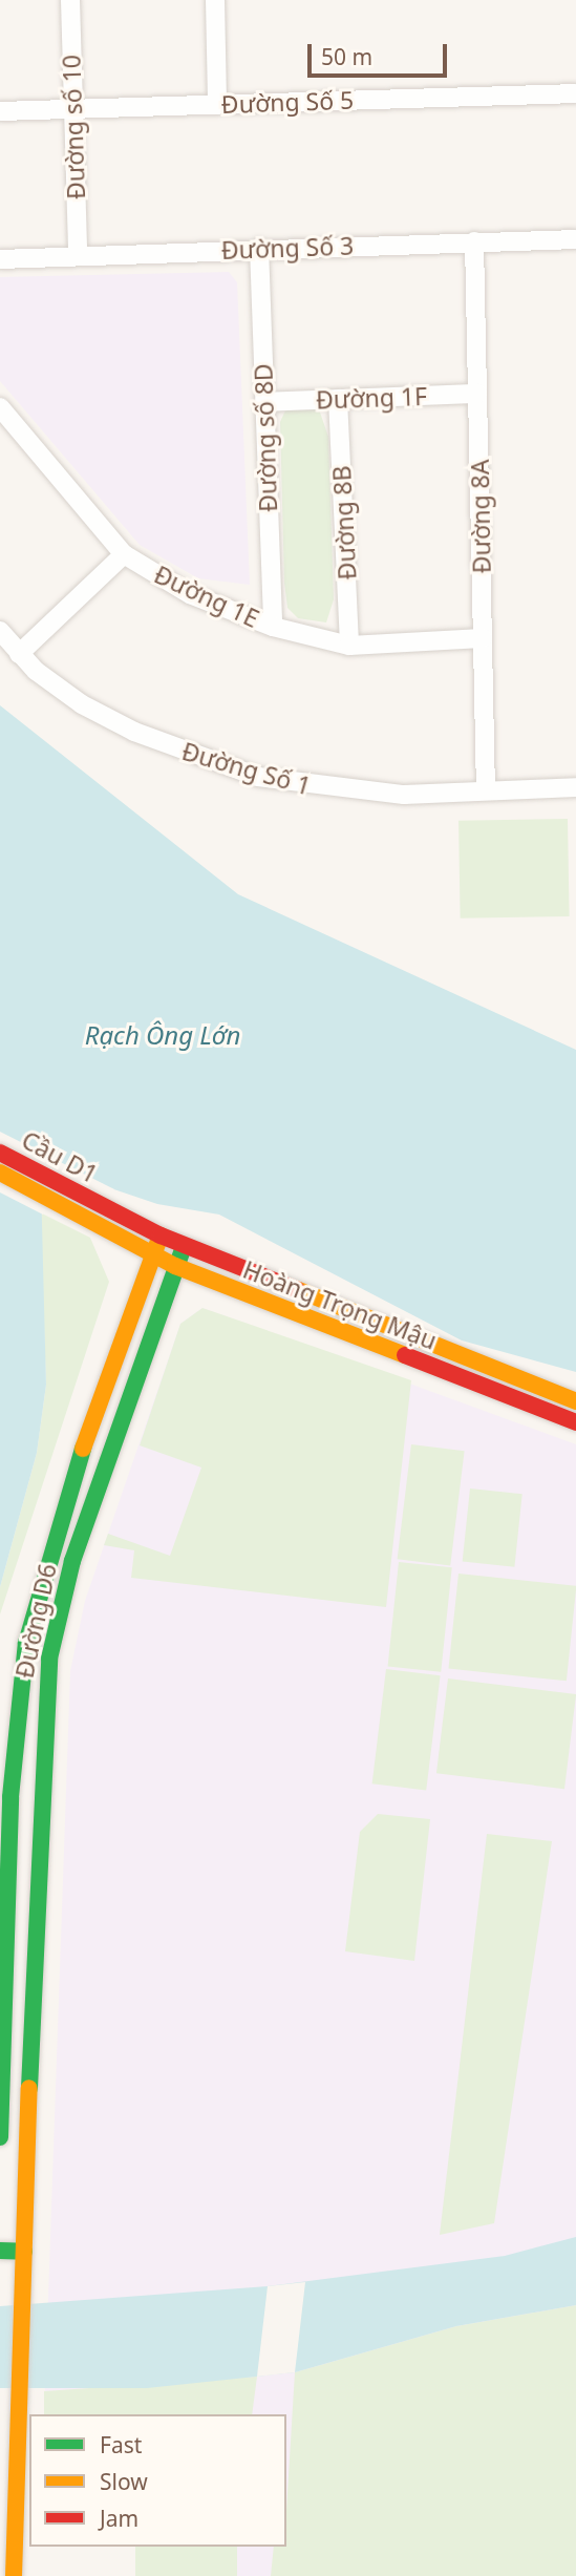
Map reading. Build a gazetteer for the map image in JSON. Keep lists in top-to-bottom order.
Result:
{
  "streets": {
    "street": [
      "Đường Số 5",
      "Đường số 10",
      "Đường Số 3",
      "Đường 1F",
      "Đường số 8D",
      "Đường 8A",
      "Đường 8B",
      "Đường 1E",
      "Đường Số 1",
      "Cầu D1",
      "Hoàng Trọng Mậu",
      "Đường D6"
    ]
  },
  "crossings": [
    ["Đường Số 5", "Đường số 10"],
    ["Đường số 10", "Đường Số 3"],
    ["Đường Số 3", "Đường số 8D"],
    ["Đường Số 3", "Đường 8A"],
    ["Đường 1F", "Đường số 8D"],
    ["Đường 1F", "Đường 8A"],
    ["Đường 1F", "Đường 8B"],
    ["Đường số 8D", "Đường 1E"],
    ["Đường 8A", "Đường 1E"],
    ["Đường 8A", "Đường Số 1"],
    ["Đường 8B", "Đường 1E"],
    ["Cầu D1", "Hoàng Trọng Mậu"],
    ["Hoàng Trọng Mậu", "Đường D6"]
  ],
  "water": ["Rạch Ông Lớn"],
  "legend": ["Fast", "Slow", "Jam"],
  "scale_bar": "50 m"
}
